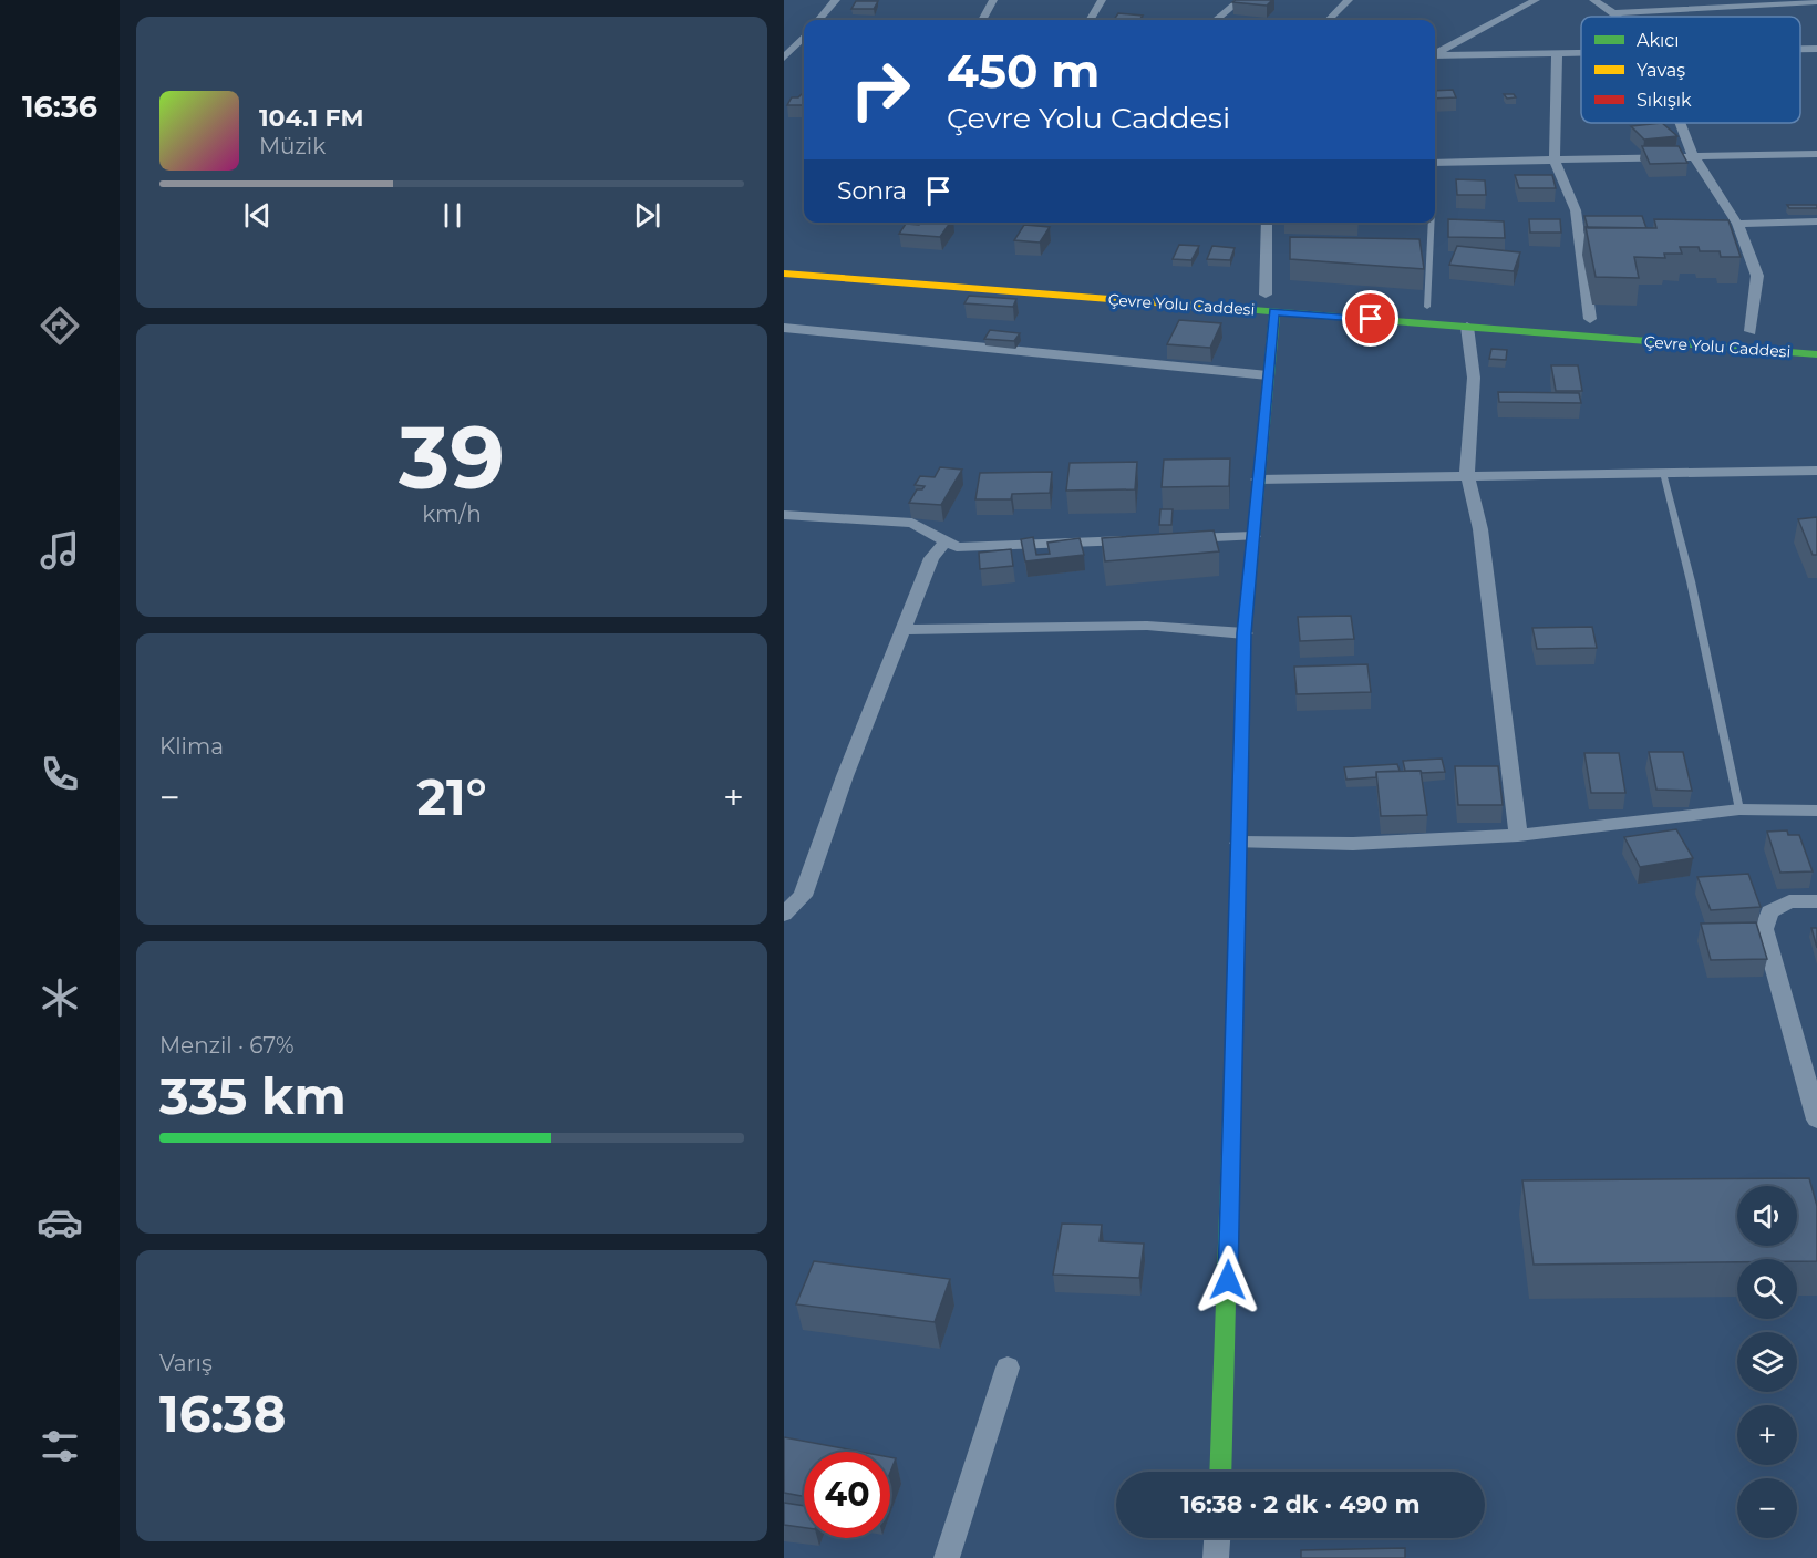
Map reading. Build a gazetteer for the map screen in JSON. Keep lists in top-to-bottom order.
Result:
{
  "streets": {
    "main road": ["Çevre Yolu Caddesi"]
  },
  "legend": ["Akıcı", "Yavaş", "Sıkışık"],
  "page": {
    "tabs": "16:36",
    "turn": ["450 m", "Çevre Yolu Caddesi"],
    "song": ["104.1 FM", "Müzik"],
    "then": "Sonra",
    "tile": [
      ["39", "km/h"],
      "Klima",
      ["Menzil · 67%", "335 km"],
      ["Varış", "16:38"]
    ],
    "heat": ["−", "21°", "+"],
    "map_buttons": ["+", "−"],
    "limit": "40",
    "trip": "16:38 · 2 dk · 490 m"
  }
}
